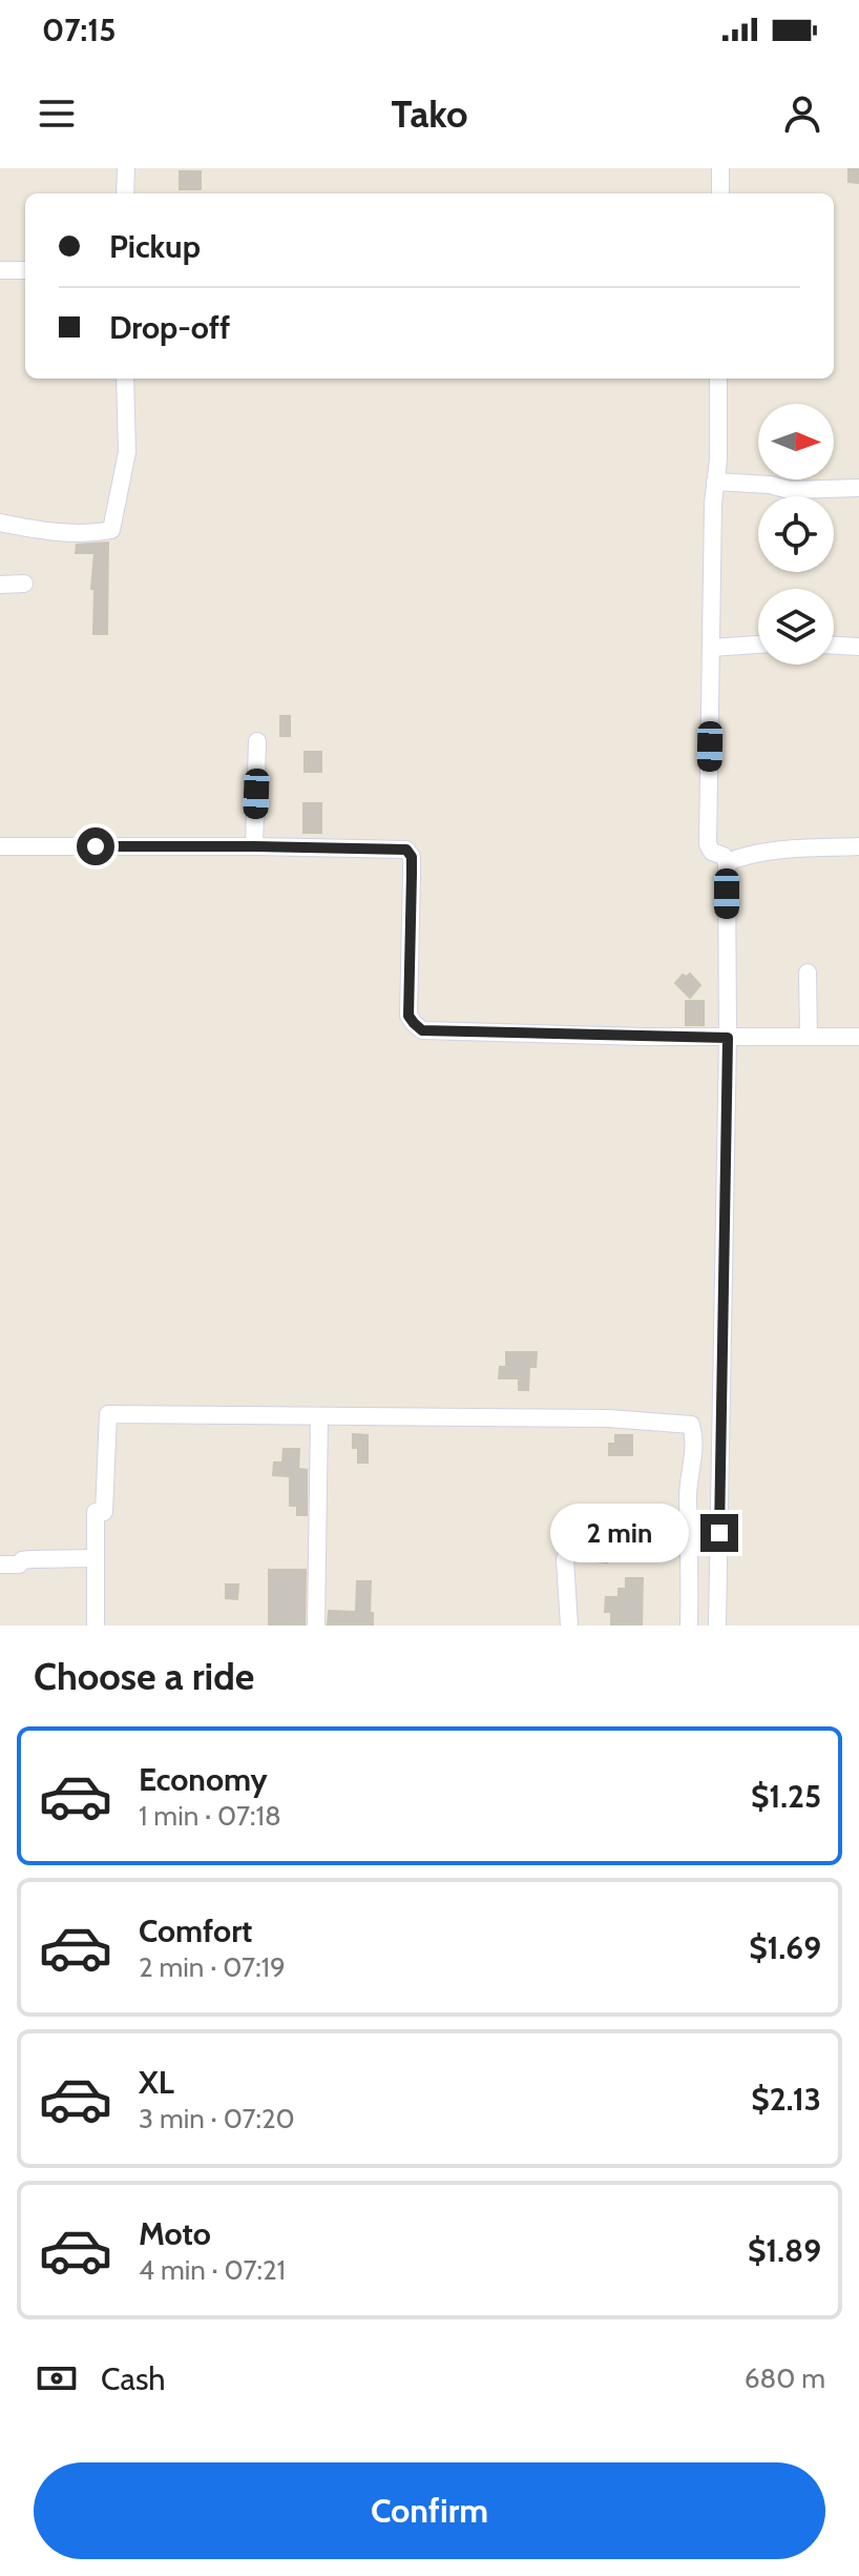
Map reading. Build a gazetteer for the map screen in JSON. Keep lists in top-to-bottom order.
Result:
{
  "north": "right",
  "page": {
    "status": "07:15",
    "header": "Tako",
    "banner": ["Pickup", "Drop-off"],
    "bubble": "2 min",
    "heading": "Choose a ride",
    "list": [
      {
        "name": "Economy",
        "note": "1 min · 07:18",
        "value": "$1.25"
      },
      {
        "name": "Comfort",
        "note": "2 min · 07:19",
        "value": "$1.69"
      },
      {
        "name": "XL",
        "note": "3 min · 07:20",
        "value": "$2.13"
      },
      {
        "name": "Moto",
        "note": "4 min · 07:21",
        "value": "$1.89"
      }
    ],
    "pay": ["Cash", "680 m"],
    "buttons": "Confirm"
  }
}
